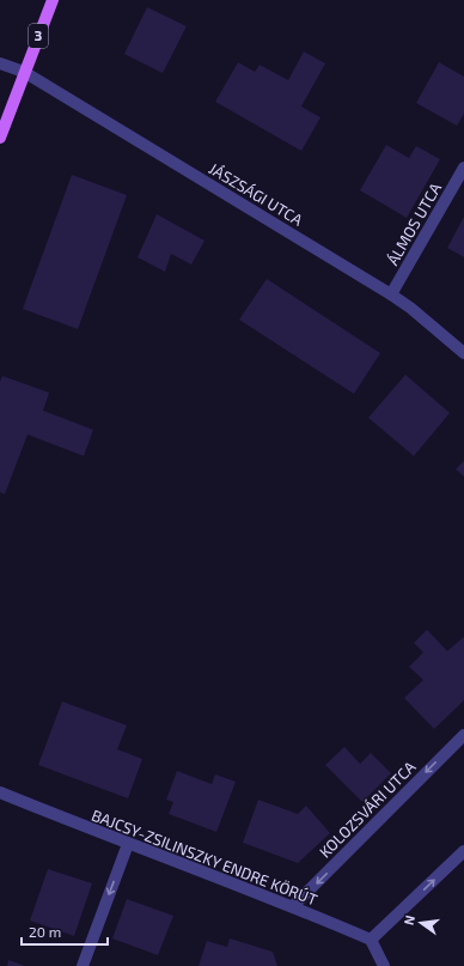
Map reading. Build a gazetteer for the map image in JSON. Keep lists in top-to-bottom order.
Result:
{
  "streets": {
    "main road": ["3"],
    "street": [
      "JÁSZSÁGI UTCA",
      "ÁLMOS UTCA",
      "KOLOZSVÁRI UTCA",
      "BAJCSY-ZSILINSZKY ENDRE KÖRÚT"
    ]
  },
  "crossings": [
    ["3", "JÁSZSÁGI UTCA"],
    ["JÁSZSÁGI UTCA", "ÁLMOS UTCA"],
    ["KOLOZSVÁRI UTCA", "BAJCSY-ZSILINSZKY ENDRE KÖRÚT"]
  ],
  "scale_bar": "20 m",
  "north": "left"
}
